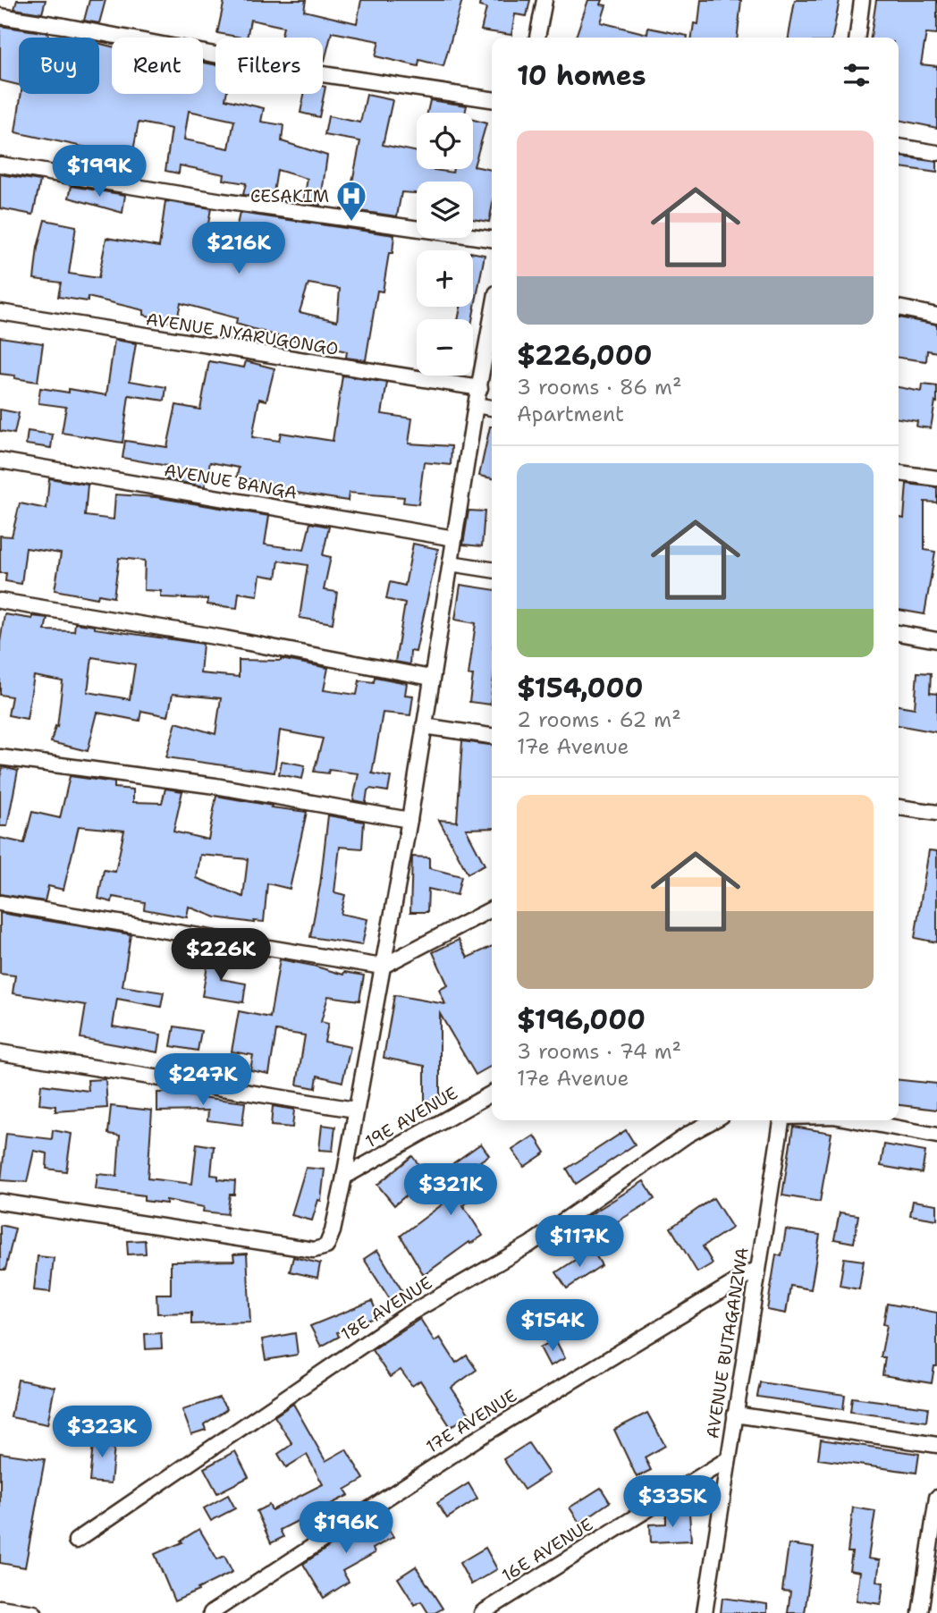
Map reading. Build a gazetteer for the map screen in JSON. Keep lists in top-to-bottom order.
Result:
{
  "streets": {
    "street": [
      "AVENUE NYARUGONGO",
      "AVENUE BANGA",
      "19E AVENUE",
      "18E AVENUE",
      "AVENUE BUTAGANZWA",
      "17E AVENUE",
      "16E AVENUE"
    ]
  },
  "crossings": [
    ["AVENUE BUTAGANZWA", "17E AVENUE"],
    ["AVENUE BUTAGANZWA", "16E AVENUE"]
  ],
  "places": {
    "hospital": ["CESAKIM"]
  },
  "page": {
    "chip": ["Buy", "Rent", "Filters"],
    "heading": "10 homes",
    "map_buttons": ["+", "−"],
    "list": [
      {
        "name": "$226,000",
        "note": "3 rooms · 86 m² · Apartment"
      },
      {
        "name": "$154,000",
        "note": "2 rooms · 62 m² · 17e Avenue"
      },
      {
        "name": "$196,000",
        "note": "3 rooms · 74 m² · 17e Avenue"
      }
    ],
    "price": [
      "$199K",
      "$216K",
      "$226K",
      "$247K",
      "$321K",
      "$117K",
      "$154K",
      "$323K",
      "$335K",
      "$196K"
    ]
  }
}
